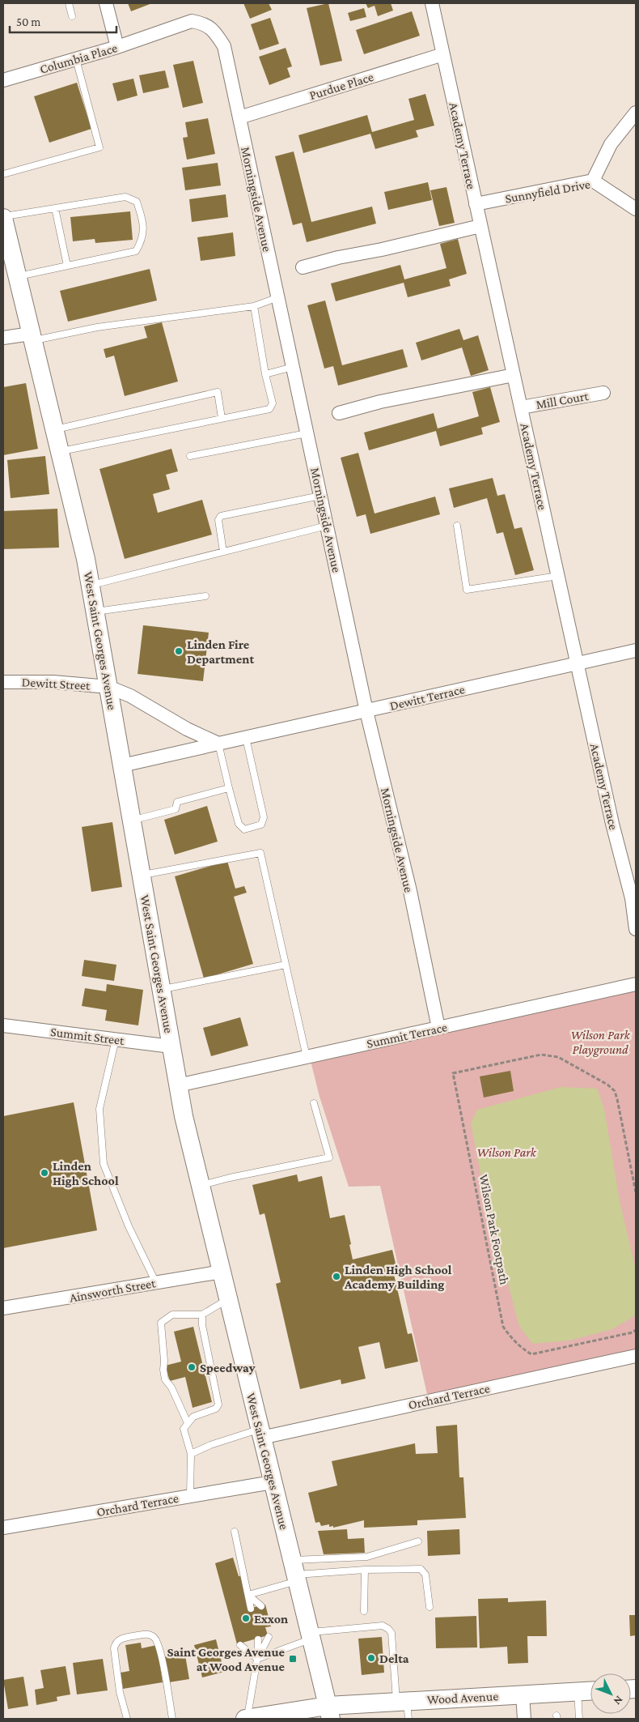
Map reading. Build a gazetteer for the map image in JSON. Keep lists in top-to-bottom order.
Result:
{
  "streets": {
    "main road": ["West Saint Georges Avenue", "Wood Avenue"],
    "street": [
      "Columbia Place",
      "Purdue Place",
      "Academy Terrace",
      "Sunnyfield Drive",
      "Morningside Avenue",
      "Mill Court",
      "Dewitt Street",
      "Dewitt Terrace",
      "Summit Terrace",
      "Summit Street",
      "Ainsworth Street",
      "Orchard Terrace"
    ],
    "path": ["Wilson Park Footpath"]
  },
  "crossings": [
    ["Columbia Place", "Morningside Avenue"],
    ["Purdue Place", "Academy Terrace"],
    ["Purdue Place", "Morningside Avenue"],
    ["Academy Terrace", "Sunnyfield Drive"],
    ["Academy Terrace", "Mill Court"],
    ["Academy Terrace", "Dewitt Terrace"],
    ["Morningside Avenue", "Dewitt Terrace"],
    ["Morningside Avenue", "Summit Terrace"],
    ["West Saint Georges Avenue", "Dewitt Street"],
    ["West Saint Georges Avenue", "Dewitt Terrace"],
    ["West Saint Georges Avenue", "Summit Terrace"],
    ["West Saint Georges Avenue", "Summit Street"],
    ["West Saint Georges Avenue", "Ainsworth Street"],
    ["West Saint Georges Avenue", "Orchard Terrace"],
    ["West Saint Georges Avenue", "Wood Avenue"]
  ],
  "parks": ["Wilson Park Playground", "Wilson Park"],
  "places": {
    "other": [
      "Linden Fire Department",
      "Linden High School",
      "Linden High School Academy Building",
      "Speedway",
      "Exxon",
      "Delta"
    ],
    "transit": ["Saint Georges Avenue at Wood Avenue"]
  },
  "scale_bar": "50 m",
  "north": "bottom right"
}
